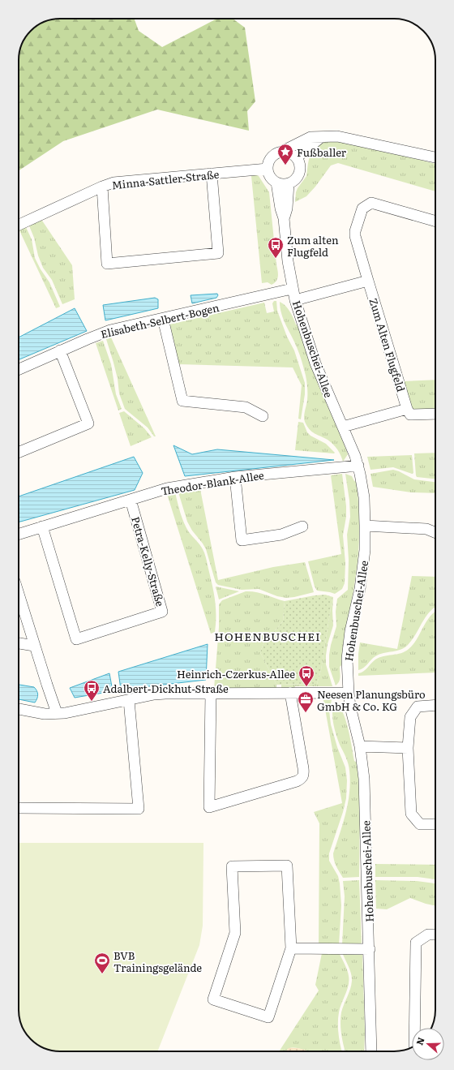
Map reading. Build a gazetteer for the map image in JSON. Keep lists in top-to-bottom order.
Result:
{
  "streets": {
    "street": [
      "Minna-Sattler-Straße",
      "Elisabeth-Selbert-Bogen",
      "Zum Alten Flugfeld",
      "Hohenbuschei-Allee",
      "Theodor-Blank-Allee",
      "Petra-Kelly-Straße"
    ]
  },
  "crossings": [
    ["Minna-Sattler-Straße", "Hohenbuschei-Allee"],
    ["Elisabeth-Selbert-Bogen", "Hohenbuschei-Allee"],
    ["Hohenbuschei-Allee", "Theodor-Blank-Allee"],
    ["Theodor-Blank-Allee", "Petra-Kelly-Straße"]
  ],
  "districts": ["HOHENBUSCHEI"],
  "places": {
    "place": ["Fußballer"],
    "bus stop": ["Zum alten Flugfeld", "Heinrich-Czerkus-Allee", "Adalbert-Dickhut-Straße"],
    "office": ["Neesen Planungsbüro GmbH & Co. KG"],
    "sports": ["BVB Trainingsgelände"]
  },
  "north": "left"
}
